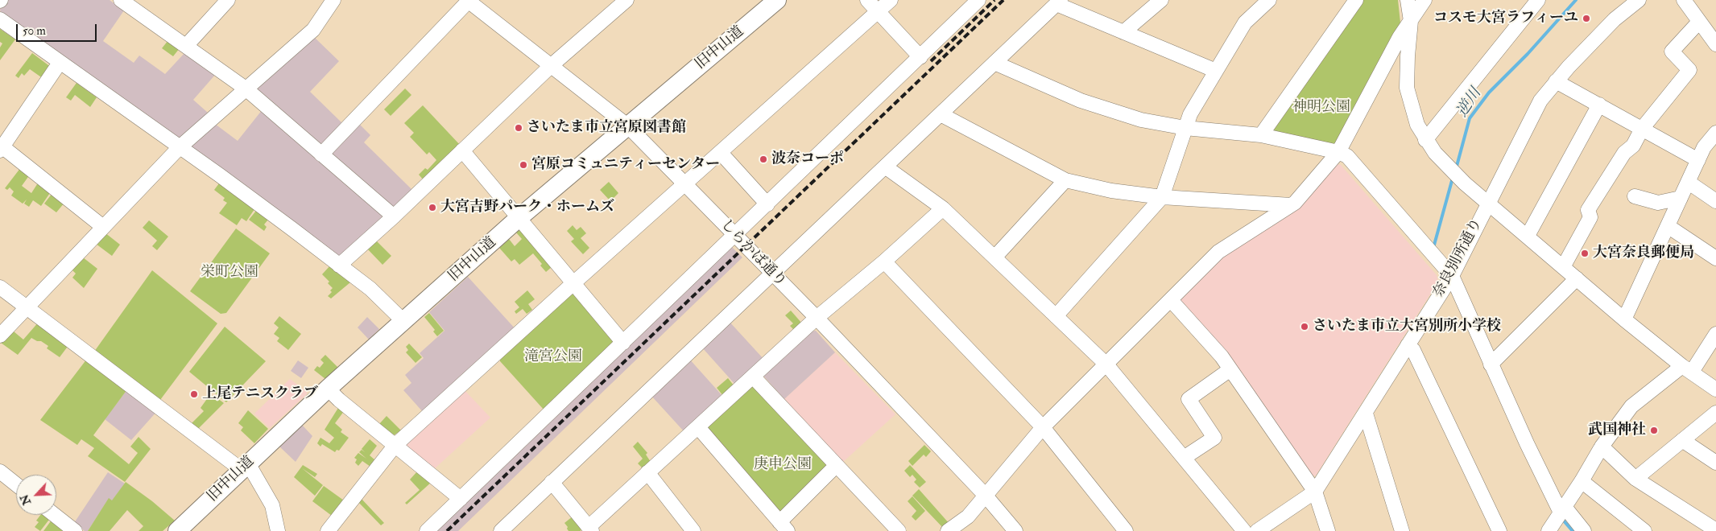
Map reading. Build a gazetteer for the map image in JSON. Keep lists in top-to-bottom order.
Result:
{
  "streets": {
    "main road": ["旧中山道"],
    "street": ["しらかば通り", "奈良別所通り"]
  },
  "crossings": [
    ["旧中山道", "しらかば通り"]
  ],
  "water": ["逆川"],
  "parks": [
    "神明公園",
    "栄町公園",
    "滝宮公園",
    "庚申公園"
  ],
  "places": [
    "コスモ大宮ラフィーユ",
    "さいたま市立宮原図書館",
    "波奈コーポ",
    "宮原コミュニティーセンター",
    "大宮吉野パーク・ホームズ",
    "大宮奈良郵便局",
    "さいたま市立大宮別所小学校",
    "上尾テニスクラブ",
    "武国神社"
  ],
  "scale_bar": "50 m",
  "north": "bottom left"
}
